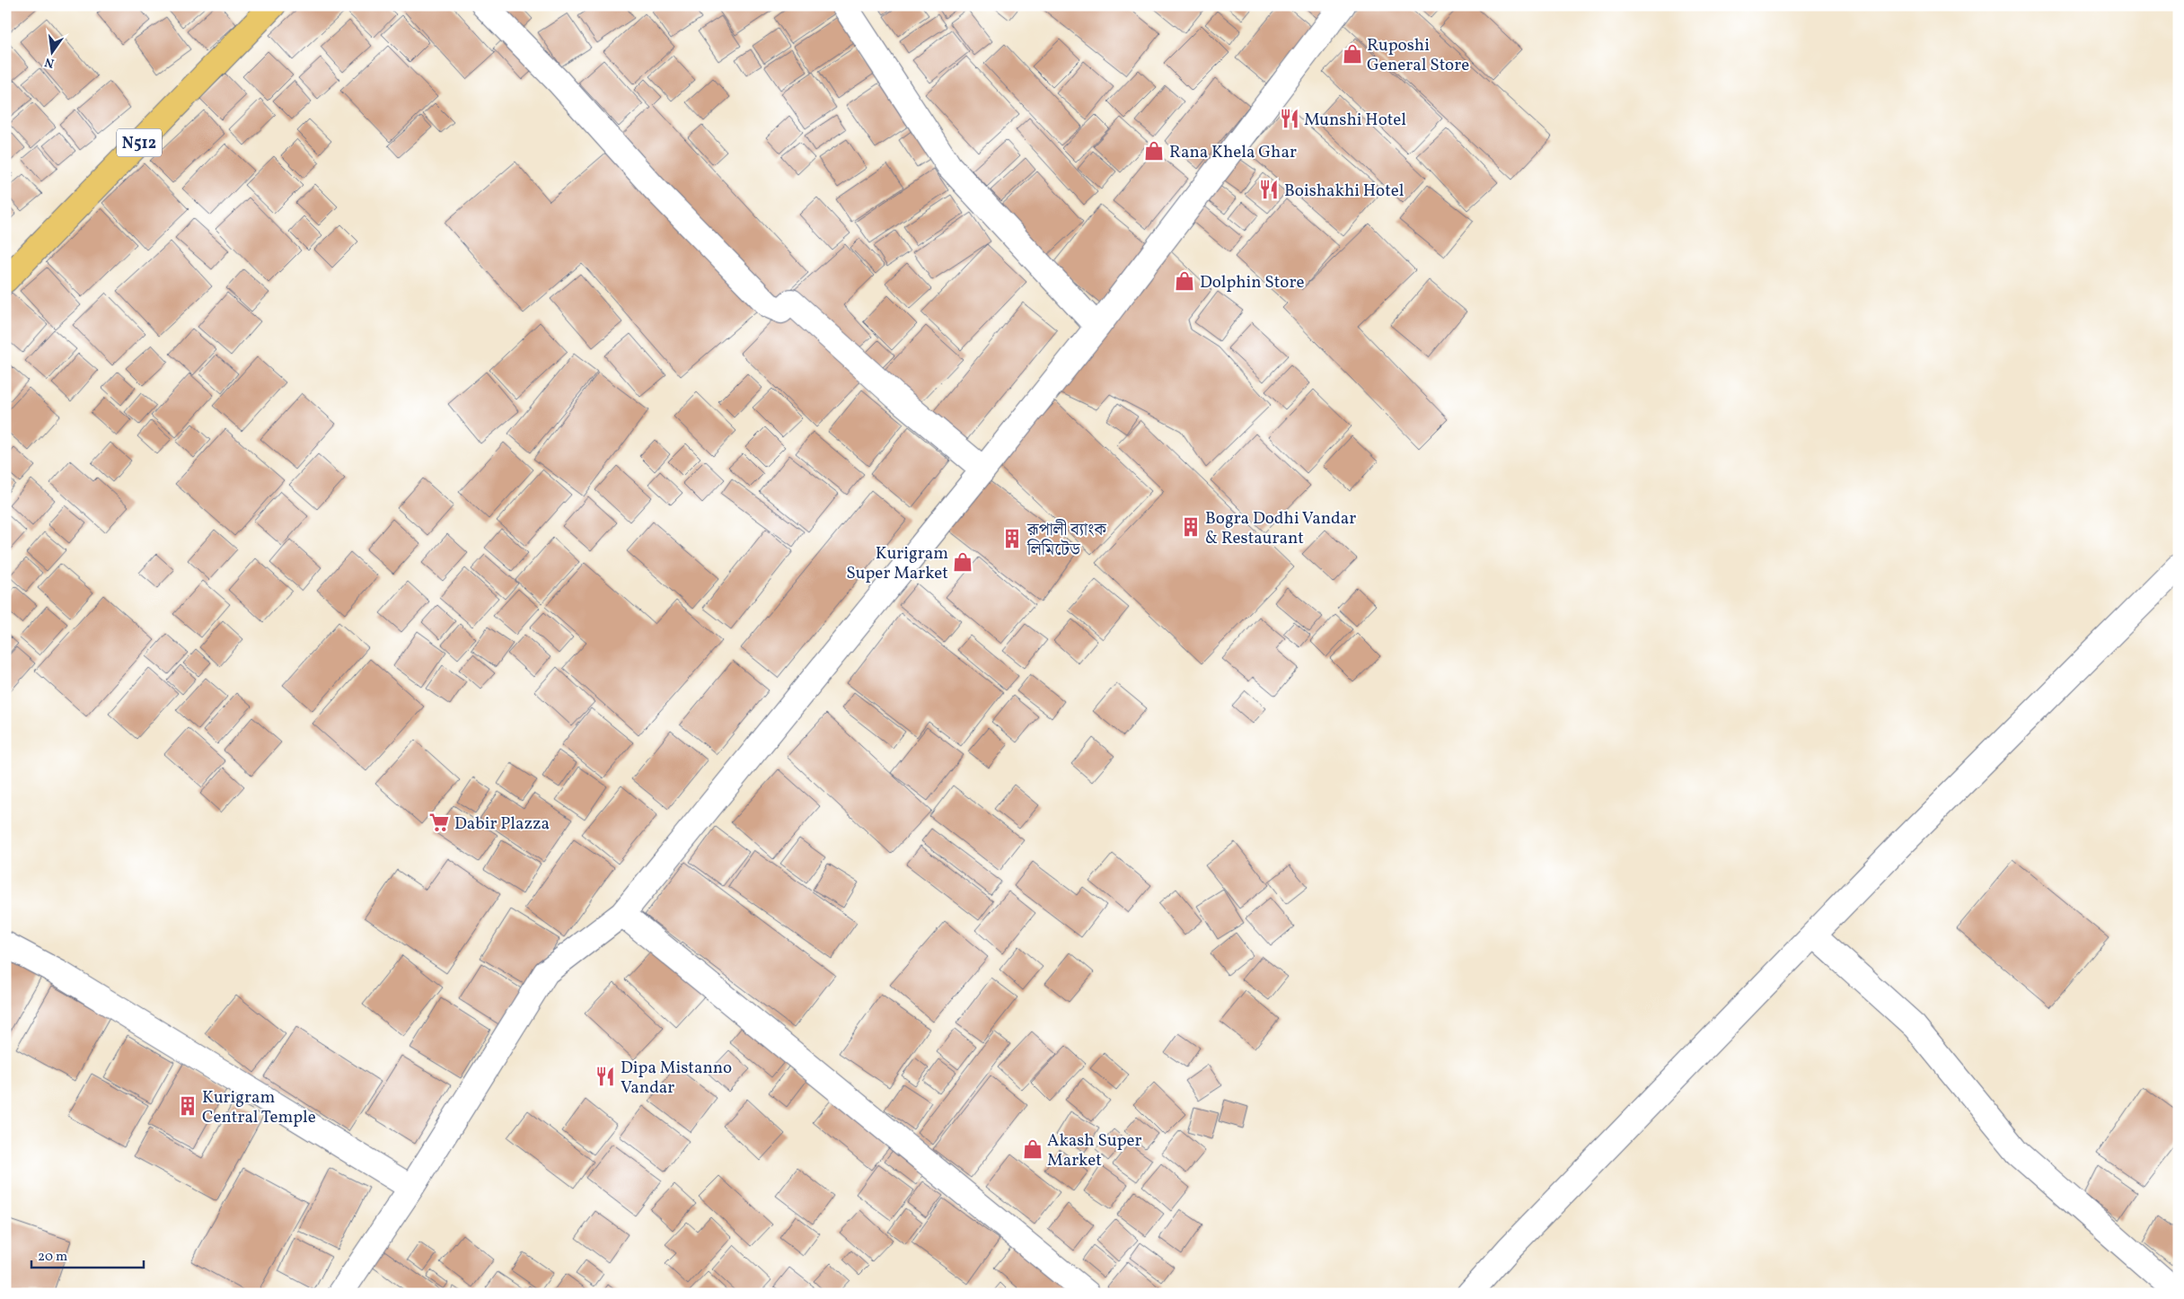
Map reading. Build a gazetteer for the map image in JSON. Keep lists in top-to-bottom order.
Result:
{
  "streets": {
    "highway": ["N512"]
  },
  "places": {
    "shop": [
      "Ruposhi General Store",
      "Rana Khela Ghar",
      "Dolphin Store",
      "Kurigram Super Market",
      "Akash Super Market"
    ],
    "restaurant": ["Munshi Hotel", "Boishakhi Hotel", "Dipa Mistanno Vandar"],
    "building": ["Bogra Dodhi Vandar & Restaurant", "রূপালী ব্যাংক লিমিটেড", "Kurigram Central Temple"],
    "supermarket": ["Dabir Plazza"]
  },
  "scale_bar": "20 m",
  "north": "bottom"
}
